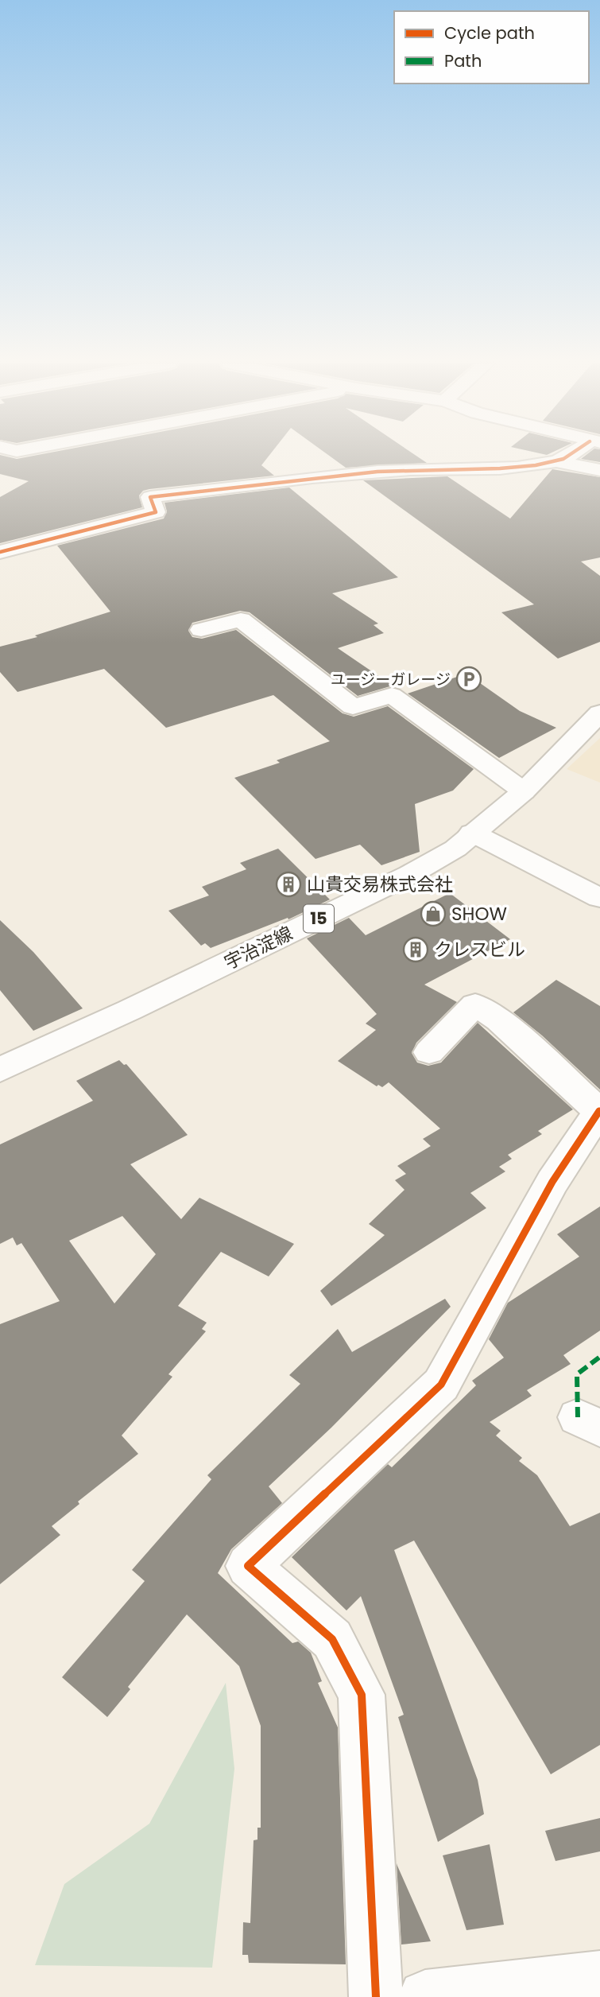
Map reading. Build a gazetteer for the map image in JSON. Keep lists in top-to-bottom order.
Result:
{
  "streets": {
    "street": ["15", "宇治淀線"]
  },
  "places": {
    "parking": ["ユージーガレージ"],
    "building": ["山貴交易株式会社", "クレスビル"],
    "shop": ["SHOW"]
  },
  "legend": ["Cycle path", "Path"]
}
